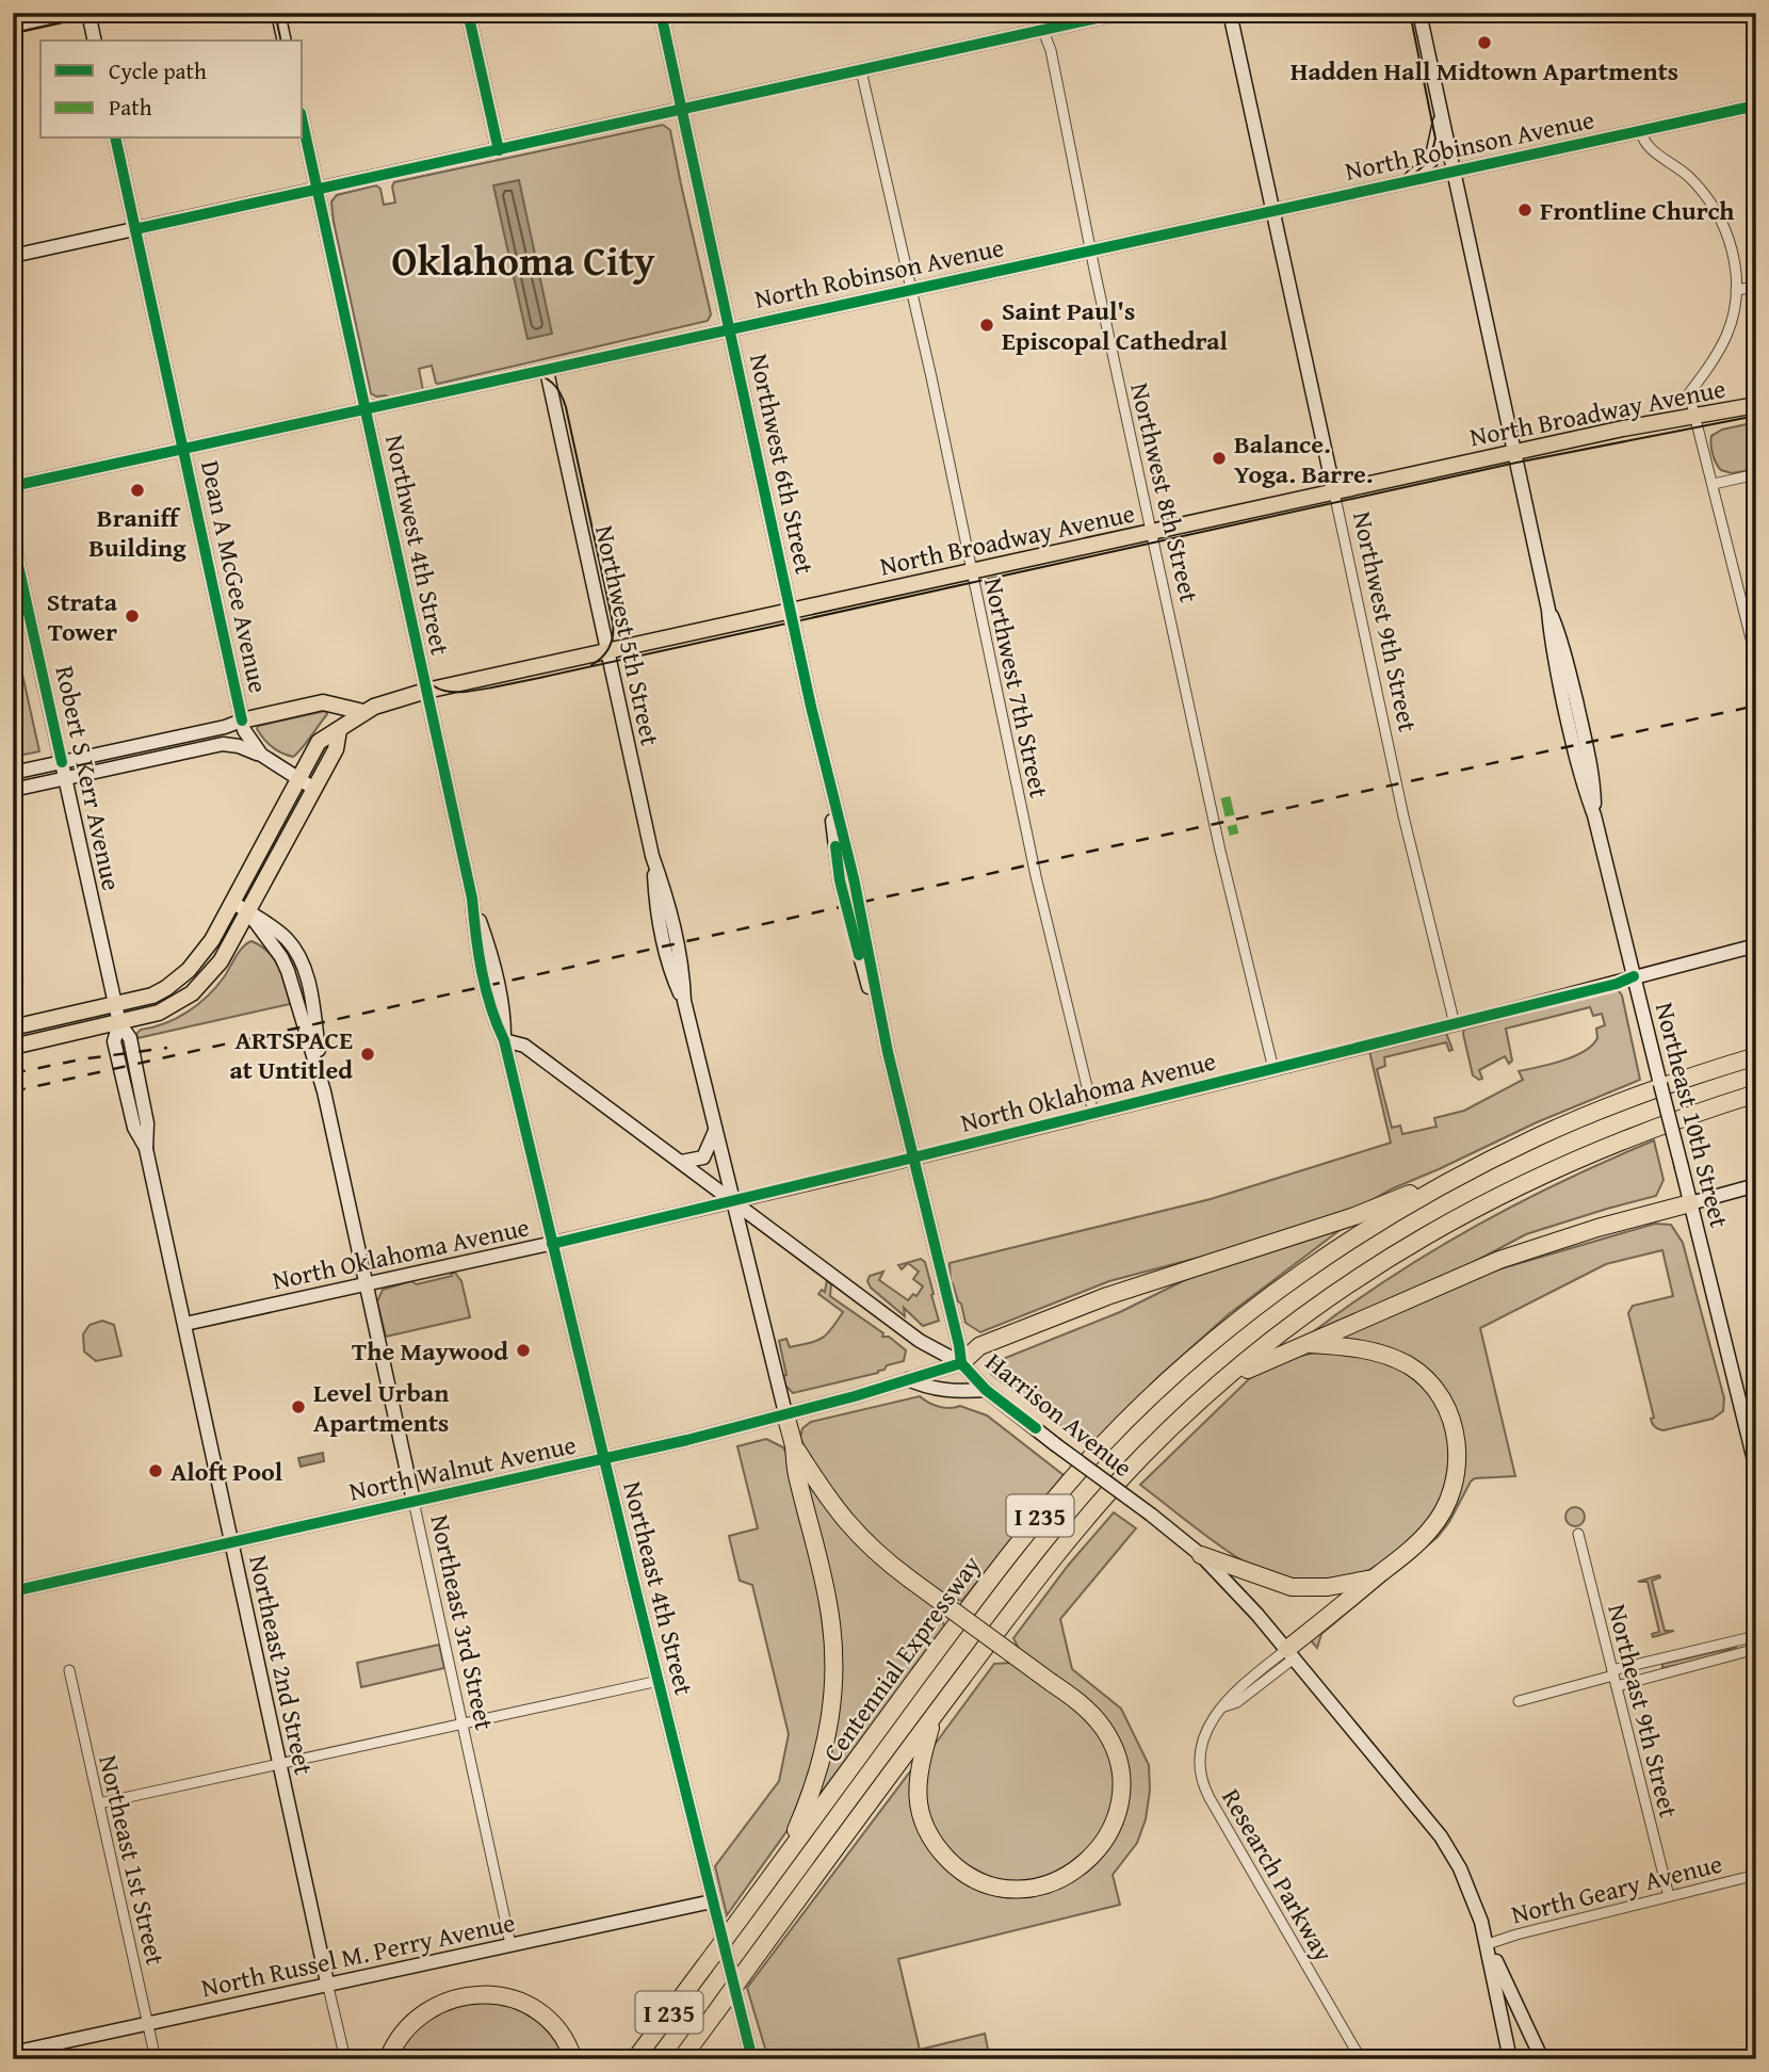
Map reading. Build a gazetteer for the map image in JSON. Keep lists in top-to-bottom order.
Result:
{
  "streets": {
    "highway": ["I 235", "Centennial Expressway"],
    "main road": ["North Broadway Avenue"],
    "street": [
      "North Robinson Avenue",
      "Northwest 6th Street",
      "Northwest 8th Street",
      "Northwest 4th Street",
      "Dean A McGee Avenue",
      "Northwest 9th Street",
      "Northwest 5th Street",
      "Northwest 7th Street",
      "Robert S Kerr Avenue",
      "North Oklahoma Avenue",
      "Northeast 10th Street",
      "Harrison Avenue",
      "North Walnut Avenue",
      "Northeast 4th Street",
      "Northeast 3rd Street",
      "Northeast 2nd Street",
      "Northeast 9th Street",
      "Northeast 1st Street",
      "Research Parkway",
      "North Geary Avenue",
      "North Russel M. Perry Avenue"
    ]
  },
  "crossings": [
    ["North Robinson Avenue", "Northwest 6th Street"],
    ["North Robinson Avenue", "Northwest 8th Street"],
    ["North Robinson Avenue", "Northwest 4th Street"],
    ["North Robinson Avenue", "Dean A McGee Avenue"],
    ["North Robinson Avenue", "Northwest 9th Street"],
    ["North Robinson Avenue", "Northwest 5th Street"],
    ["North Robinson Avenue", "Northwest 7th Street"],
    ["North Robinson Avenue", "Northeast 10th Street"],
    ["North Broadway Avenue", "Northwest 6th Street"],
    ["North Broadway Avenue", "Northwest 8th Street"],
    ["North Broadway Avenue", "Northwest 4th Street"],
    ["North Broadway Avenue", "Dean A McGee Avenue"],
    ["North Broadway Avenue", "Northwest 9th Street"],
    ["North Broadway Avenue", "Northwest 5th Street"],
    ["North Broadway Avenue", "Northwest 7th Street"],
    ["North Broadway Avenue", "Robert S Kerr Avenue"],
    ["North Broadway Avenue", "Northeast 10th Street"],
    ["North Broadway Avenue", "Northeast 3rd Street"],
    ["Northwest 6th Street", "North Oklahoma Avenue"],
    ["Northwest 6th Street", "Harrison Avenue"],
    ["Northwest 6th Street", "North Walnut Avenue"],
    ["Northwest 8th Street", "North Oklahoma Avenue"],
    ["Northwest 4th Street", "Harrison Avenue"],
    ["Northwest 4th Street", "Northeast 4th Street"],
    ["Northwest 9th Street", "North Oklahoma Avenue"],
    ["Northwest 7th Street", "North Oklahoma Avenue"],
    ["Robert S Kerr Avenue", "Northeast 2nd Street"],
    ["North Oklahoma Avenue", "Northeast 10th Street"],
    ["North Oklahoma Avenue", "Harrison Avenue"],
    ["North Oklahoma Avenue", "Northeast 4th Street"],
    ["North Oklahoma Avenue", "Northeast 3rd Street"],
    ["North Oklahoma Avenue", "Northeast 2nd Street"],
    ["Harrison Avenue", "North Walnut Avenue"],
    ["Harrison Avenue", "Northeast 4th Street"],
    ["Harrison Avenue", "Research Parkway"],
    ["Harrison Avenue", "North Geary Avenue"],
    ["North Walnut Avenue", "Northeast 4th Street"],
    ["North Walnut Avenue", "Northeast 3rd Street"],
    ["North Walnut Avenue", "Northeast 2nd Street"],
    ["Northeast 4th Street", "North Russel M. Perry Avenue"],
    ["Northeast 3rd Street", "North Russel M. Perry Avenue"],
    ["Northeast 2nd Street", "North Russel M. Perry Avenue"],
    ["Northeast 9th Street", "North Geary Avenue"],
    ["Northeast 1st Street", "North Russel M. Perry Avenue"]
  ],
  "districts": ["Oklahoma City"],
  "places": [
    "Hadden Hall Midtown Apartments",
    "Frontline Church",
    "Saint Paul's Episcopal Cathedral",
    "Balance. Yoga. Barre.",
    "Braniff Building",
    "Strata Tower",
    "ARTSPACE at Untitled",
    "The Maywood",
    "Level Urban Apartments",
    "Aloft Pool"
  ],
  "legend": ["Cycle path", "Path"]
}
